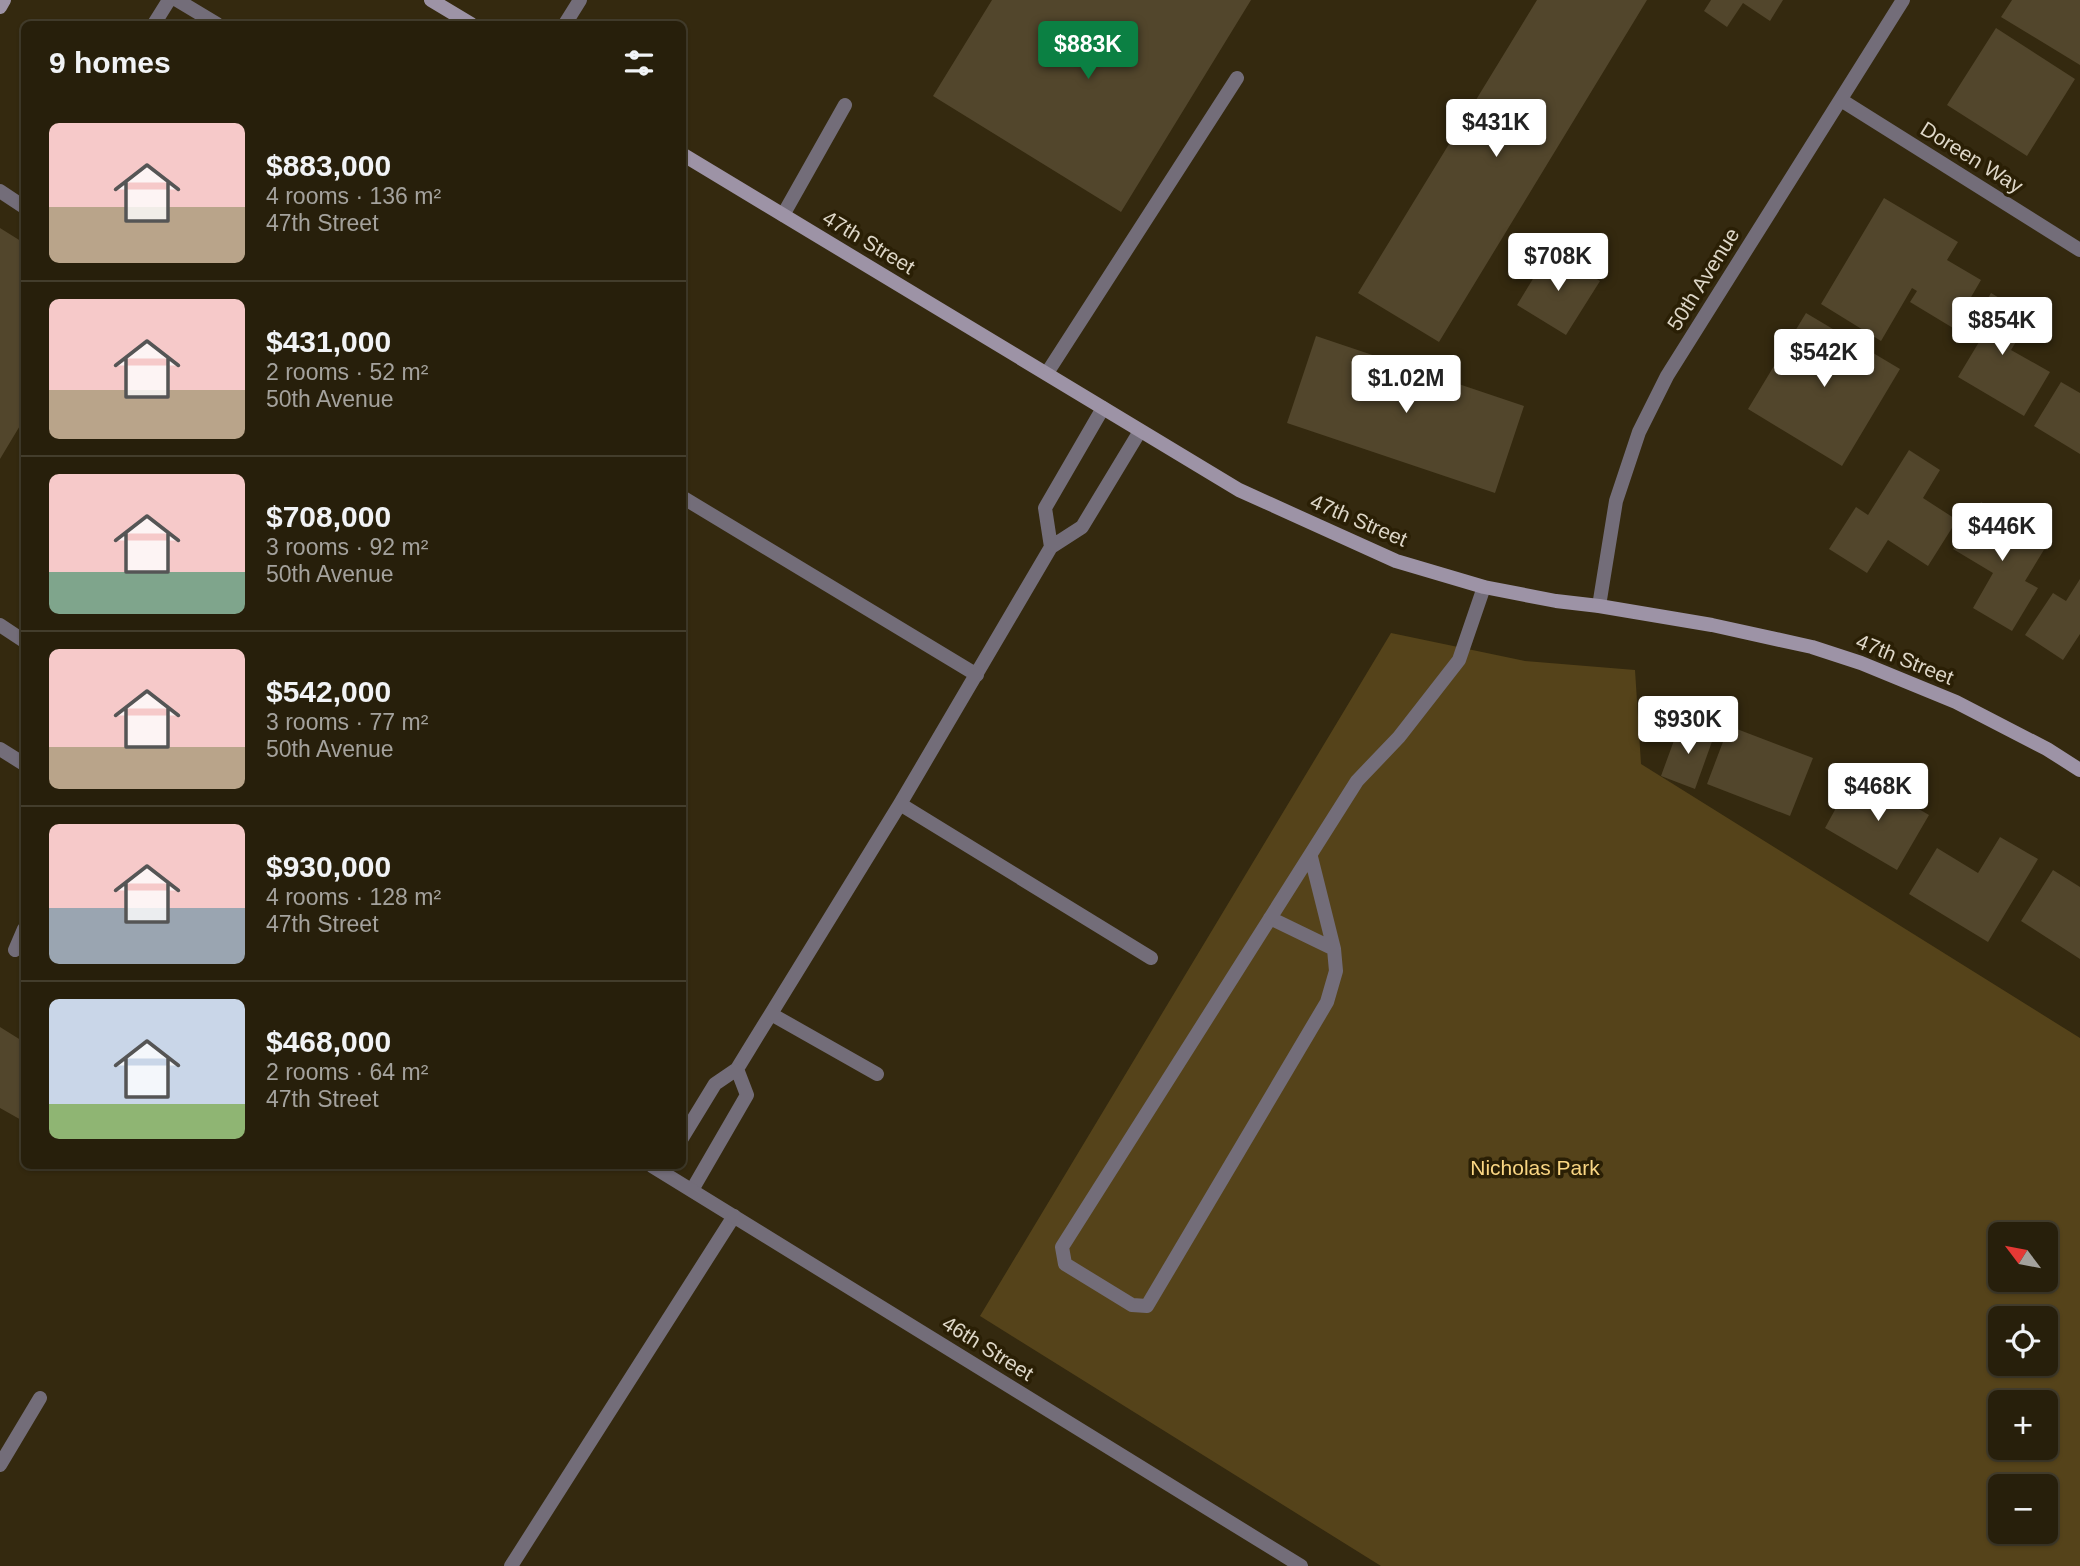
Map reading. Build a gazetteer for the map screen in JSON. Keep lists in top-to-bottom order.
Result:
{
  "streets": {
    "street": [
      "Doreen Way",
      "47th Street",
      "50th Avenue",
      "46th Street"
    ]
  },
  "crossings": [
    ["Doreen Way", "50th Avenue"],
    ["47th Street", "50th Avenue"]
  ],
  "parks": ["Nicholas Park"],
  "north": "top left",
  "page": {
    "price": [
      "$883K",
      "$431K",
      "$708K",
      "$854K",
      "$542K",
      "$1.02M",
      "$446K",
      "$930K",
      "$468K"
    ],
    "heading": "9 homes",
    "list": [
      {
        "name": "$883,000",
        "note": "4 rooms · 136 m² · 47th Street"
      },
      {
        "name": "$431,000",
        "note": "2 rooms · 52 m² · 50th Avenue"
      },
      {
        "name": "$708,000",
        "note": "3 rooms · 92 m² · 50th Avenue"
      },
      {
        "name": "$542,000",
        "note": "3 rooms · 77 m² · 50th Avenue"
      },
      {
        "name": "$930,000",
        "note": "4 rooms · 128 m² · 47th Street"
      },
      {
        "name": "$468,000",
        "note": "2 rooms · 64 m² · 47th Street"
      }
    ],
    "map_buttons": ["+", "−"]
  }
}
